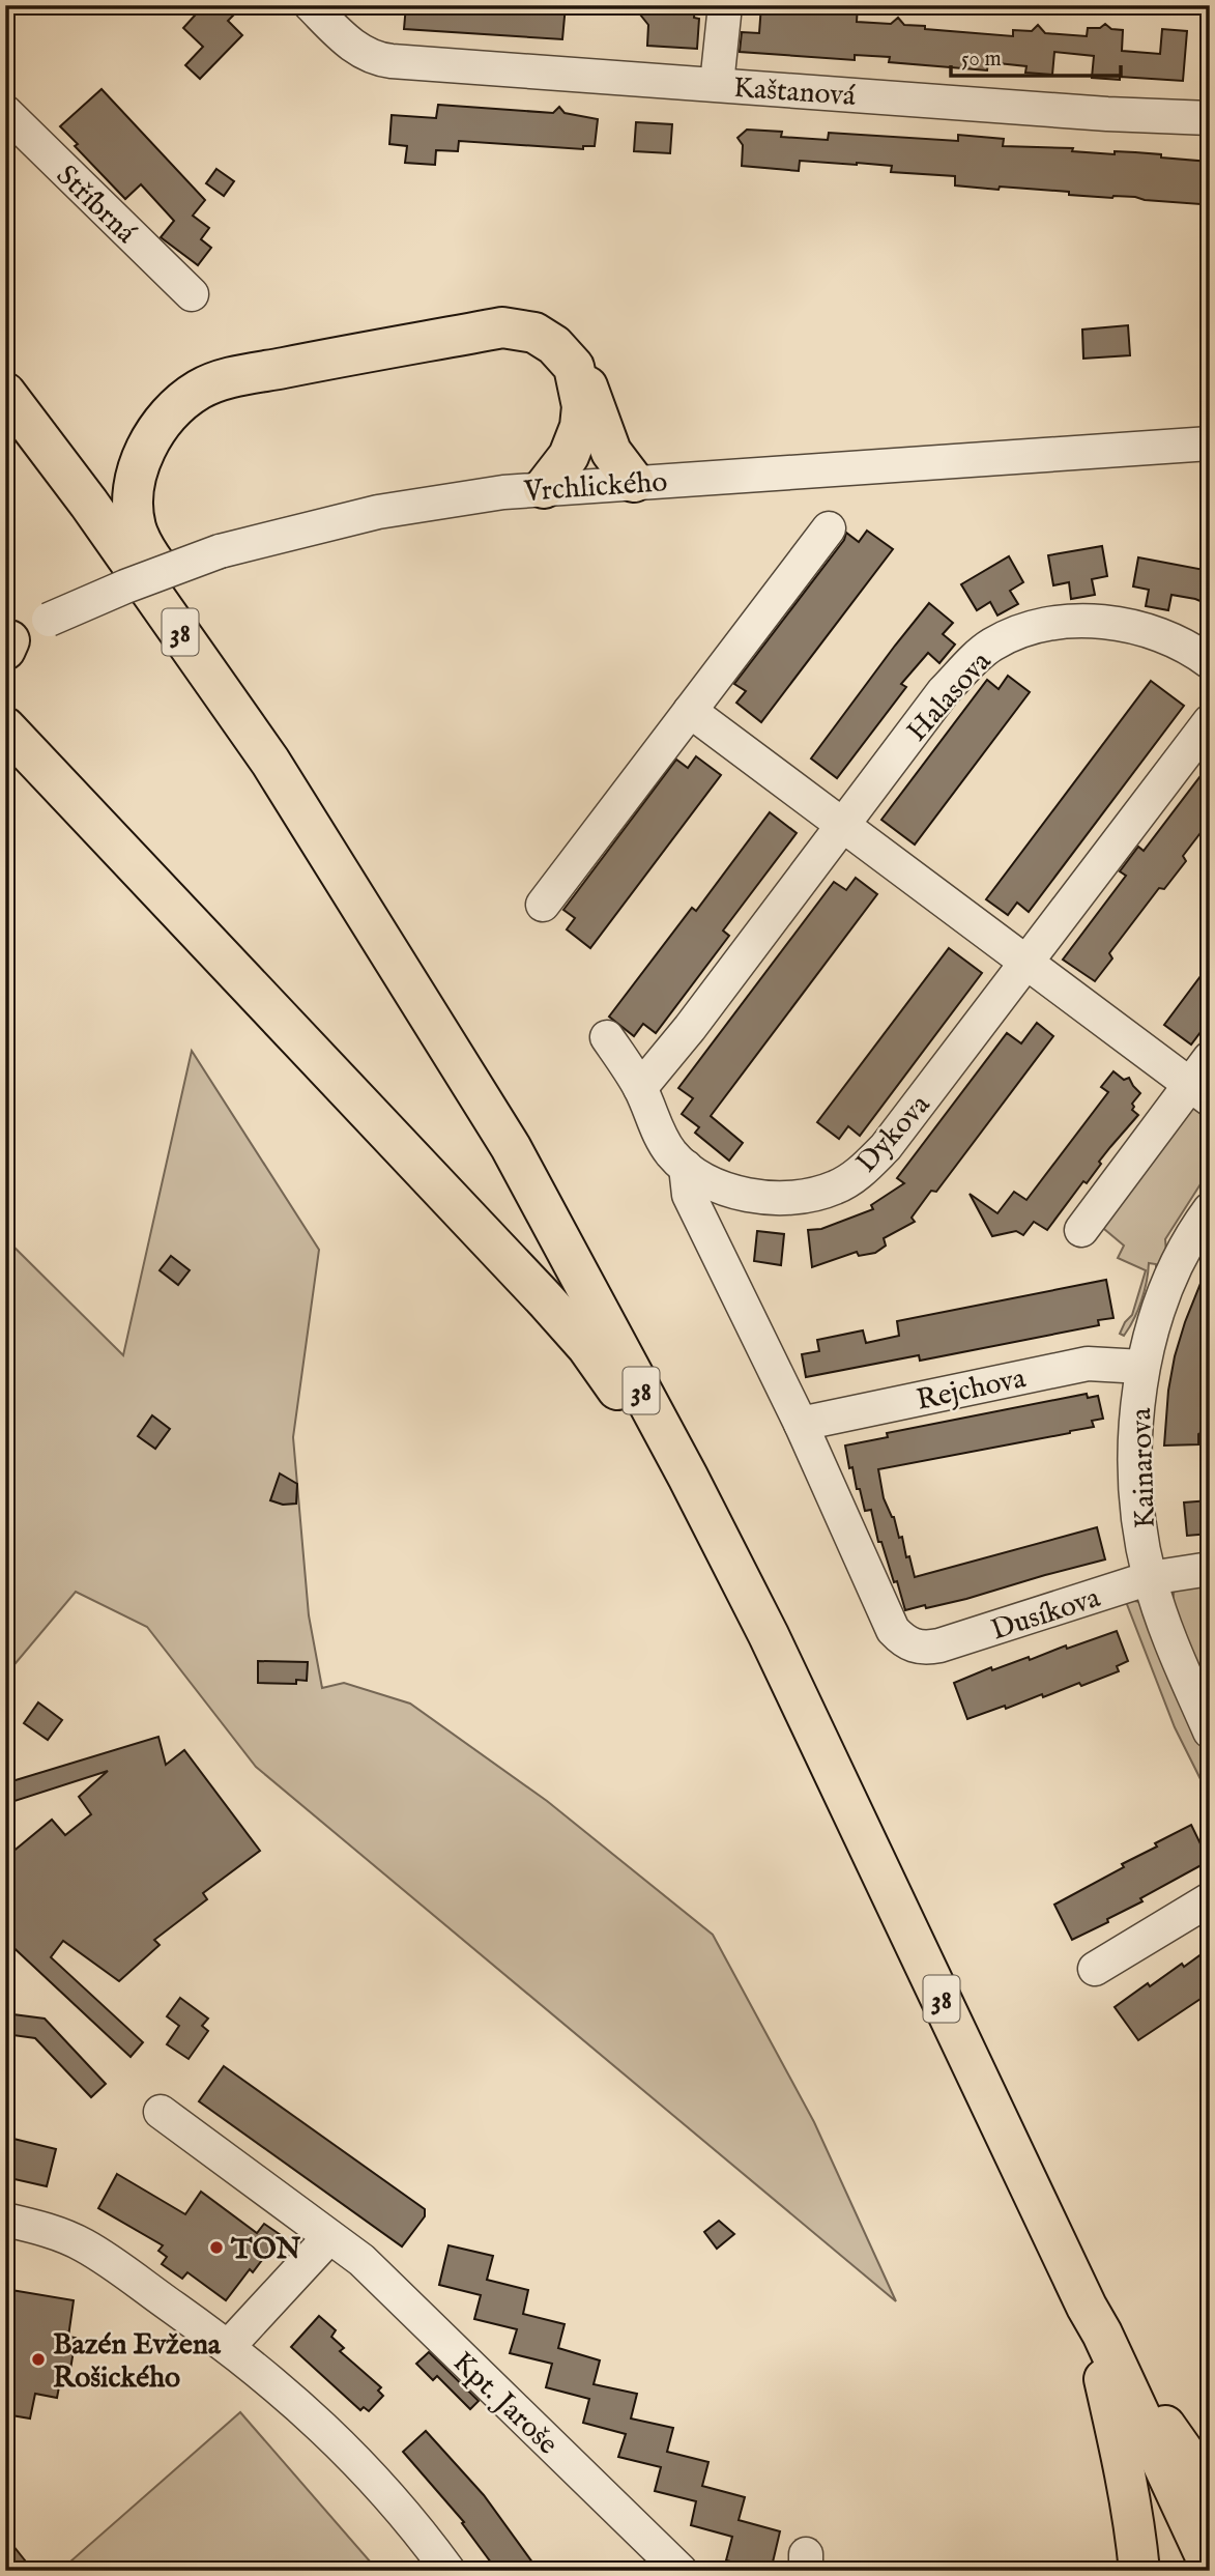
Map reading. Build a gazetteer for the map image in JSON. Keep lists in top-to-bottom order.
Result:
{
  "streets": {
    "main road": ["38"],
    "street": [
      "Kaštanová",
      "Stříbrná",
      "Vrchlického",
      "Halasova",
      "Dykova",
      "Rejchova",
      "Kainarova",
      "Dusíkova",
      "Kpt. Jaroše"
    ]
  },
  "crossings": [
    ["Halasova", "Dykova"],
    ["Rejchova", "Kainarova"],
    ["Rejchova", "Dusíkova"],
    ["Kainarova", "Dusíkova"]
  ],
  "places": ["TON", "Bazén Evžena Rošického"],
  "scale_bar": "50 m"
}
